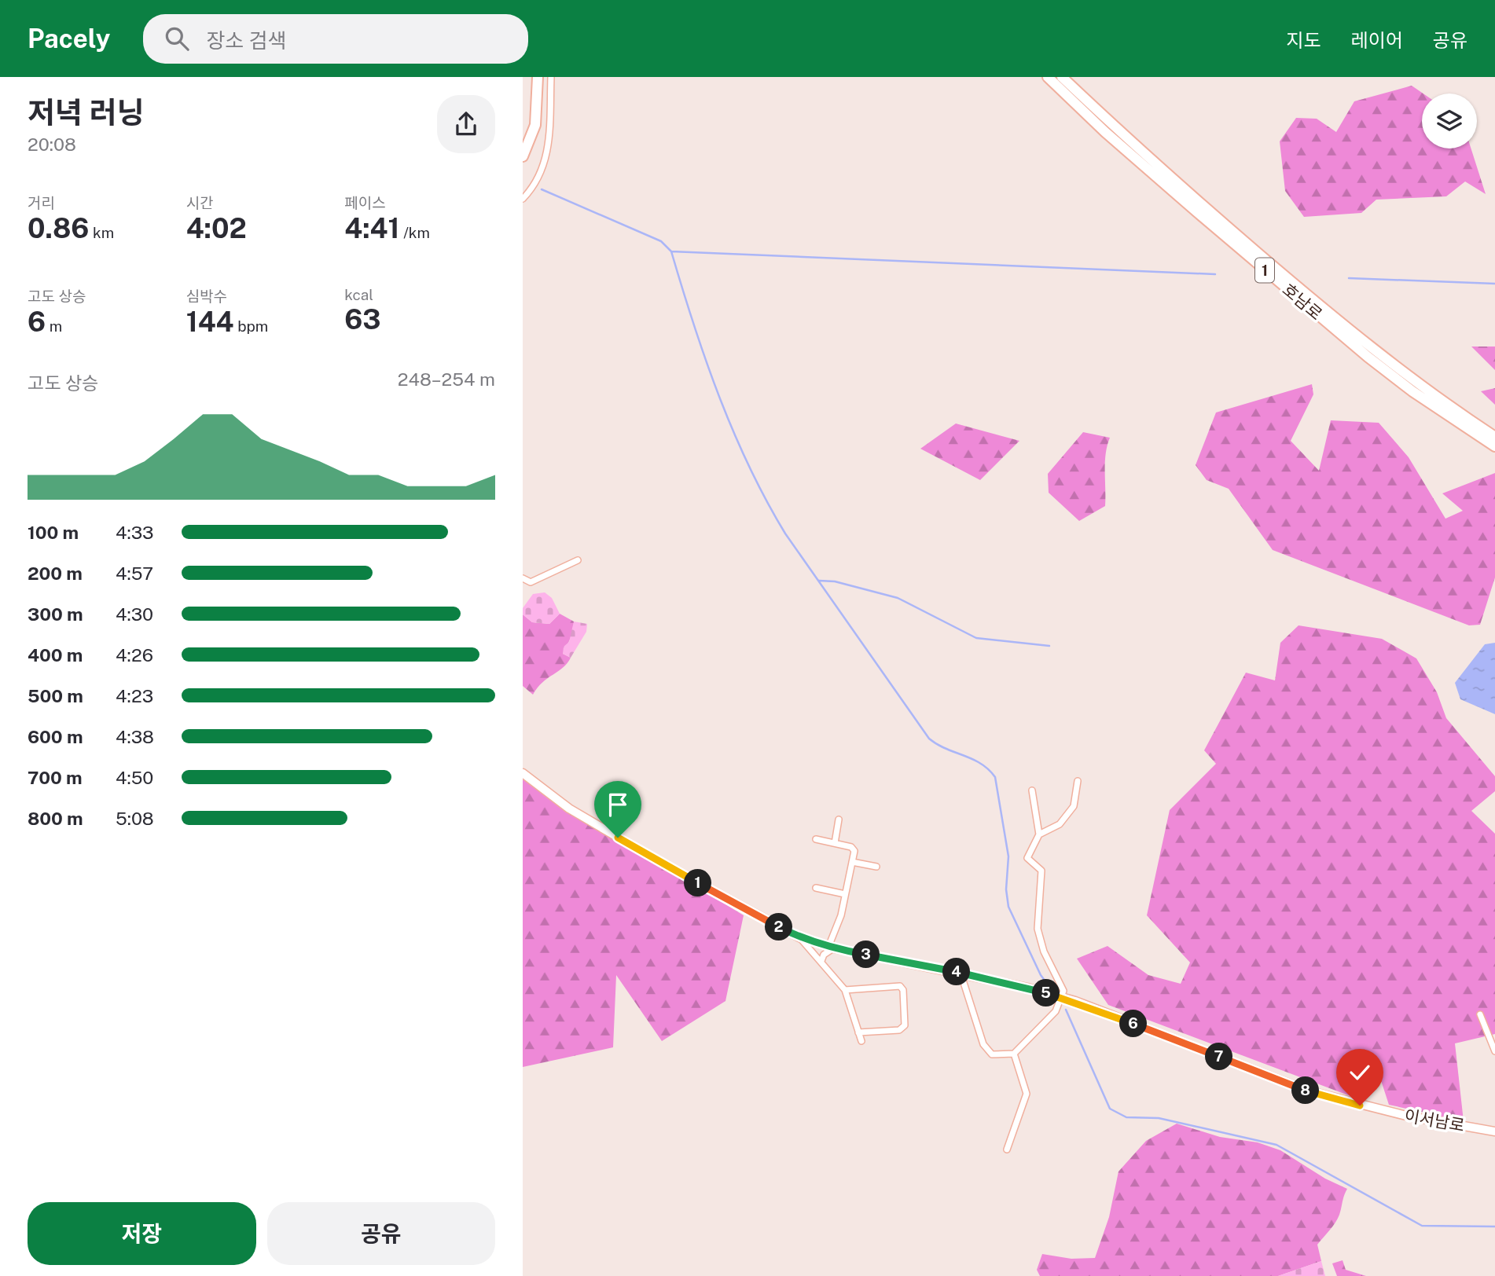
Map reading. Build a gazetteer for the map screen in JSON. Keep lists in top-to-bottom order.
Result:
{
  "streets": {
    "highway": ["1", "호남로"],
    "main road": ["이서남로"]
  },
  "page": {
    "header": "Pacely",
    "search": "장소 검색",
    "nav": ["지도", "레이어", "공유"],
    "heading": ["저녁 러닝", "20:08"],
    "stats": [
      ["거리", "0.86 km"],
      ["시간", "4:02"],
      ["페이스", "4:41 /km"],
      ["고도 상승", "6 m"],
      ["심박수", "144 bpm"],
      ["kcal", "63"]
    ],
    "chart": ["고도 상승", "248–254 m"],
    "list": [
      {
        "name": "100 m",
        "note": "4:33"
      },
      {
        "name": "200 m",
        "note": "4:57"
      },
      {
        "name": "300 m",
        "note": "4:30"
      },
      {
        "name": "400 m",
        "note": "4:26"
      },
      {
        "name": "500 m",
        "note": "4:23"
      },
      {
        "name": "600 m",
        "note": "4:38"
      },
      {
        "name": "700 m",
        "note": "4:50"
      },
      {
        "name": "800 m",
        "note": "5:08"
      }
    ],
    "pins": [
      "1",
      "2",
      "3",
      "4",
      "5",
      "6",
      "7",
      "8"
    ],
    "buttons": ["저장", "공유"]
  }
}
